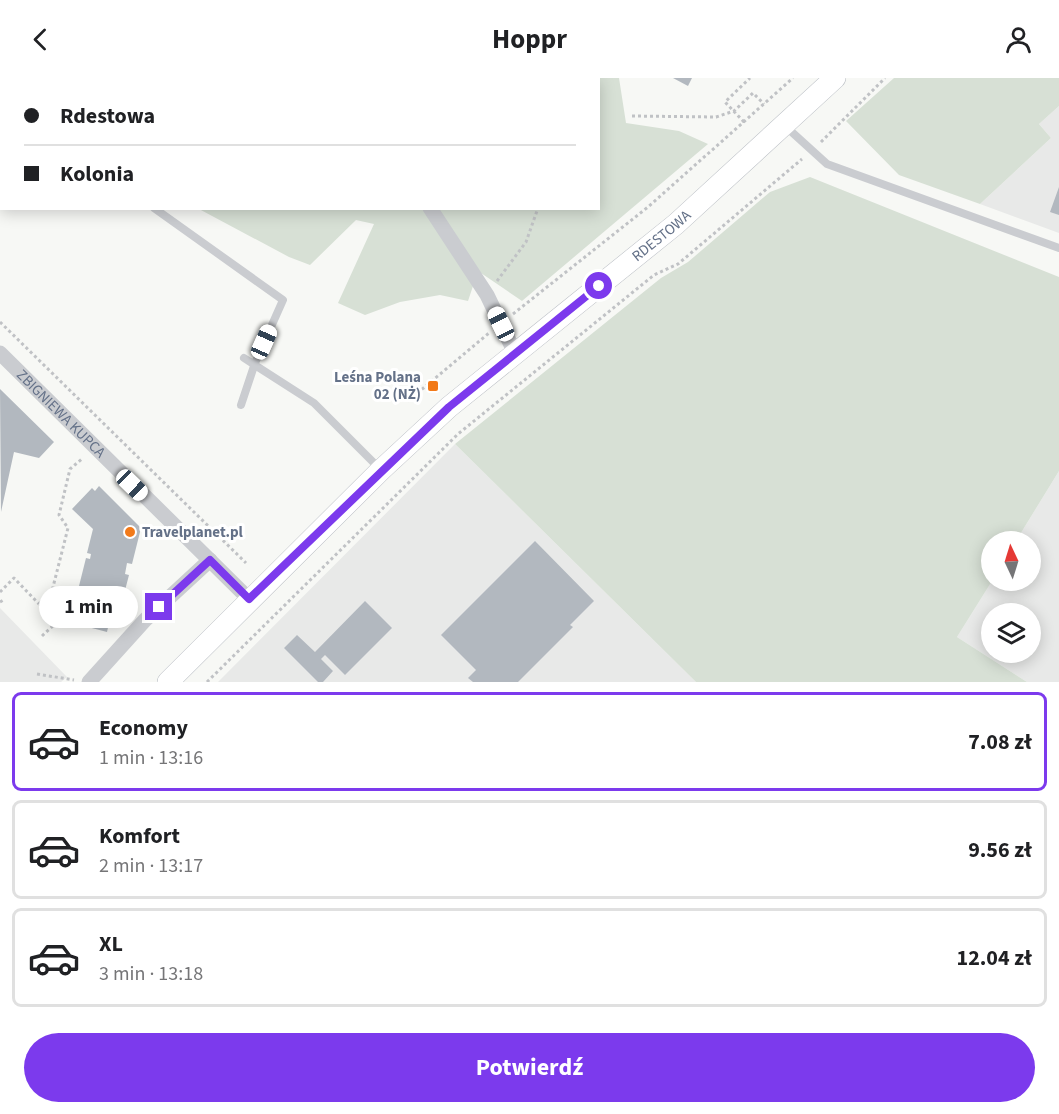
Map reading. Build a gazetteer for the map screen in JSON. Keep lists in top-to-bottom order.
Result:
{
  "streets": {
    "street": ["RDESTOWA", "ZBIGNIEWA KUPCA"]
  },
  "crossings": [
    ["RDESTOWA", "ZBIGNIEWA KUPCA"]
  ],
  "places": {
    "transit": ["Leśna Polana 02 (NŻ)"],
    "other": ["Travelplanet.pl"]
  },
  "north": "top",
  "page": {
    "header": "Hoppr",
    "banner": ["Rdestowa", "Kolonia"],
    "bubble": "1 min",
    "list": [
      {
        "name": "Economy",
        "note": "1 min · 13:16",
        "value": "7.08 zł"
      },
      {
        "name": "Komfort",
        "note": "2 min · 13:17",
        "value": "9.56 zł"
      },
      {
        "name": "XL",
        "note": "3 min · 13:18",
        "value": "12.04 zł"
      }
    ],
    "buttons": "Potwierdź"
  }
}
